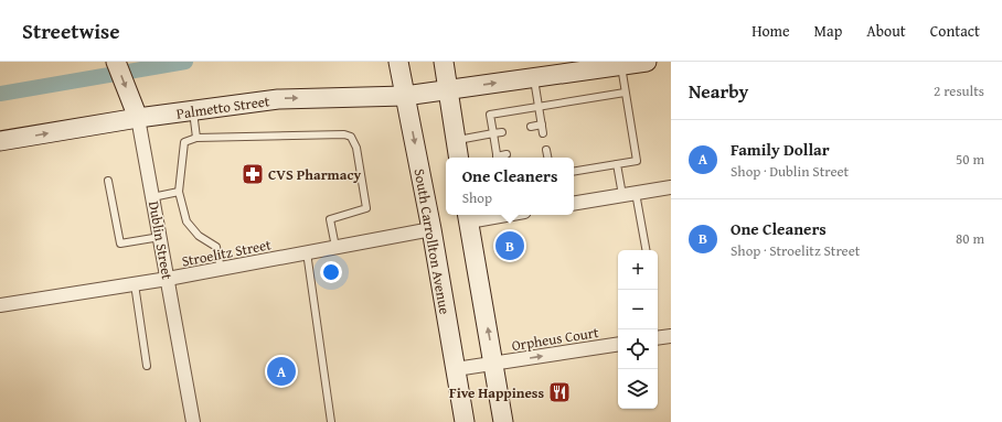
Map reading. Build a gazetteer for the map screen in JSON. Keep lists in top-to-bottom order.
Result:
{
  "streets": {
    "street": [
      "Palmetto Street",
      "Dublin Street",
      "South Carrollton Avenue",
      "Stroelitz Street",
      "Orpheus Court"
    ]
  },
  "crossings": [
    ["Palmetto Street", "Dublin Street"],
    ["Palmetto Street", "South Carrollton Avenue"],
    ["Dublin Street", "Stroelitz Street"],
    ["South Carrollton Avenue", "Stroelitz Street"],
    ["South Carrollton Avenue", "Orpheus Court"]
  ],
  "one_way": ["Palmetto Street", "Orpheus Court"],
  "places": {
    "pharmacy": ["CVS Pharmacy"],
    "restaurant": ["Five Happiness"]
  },
  "page": {
    "header": "Streetwise",
    "nav": [
      "Home",
      "Map",
      "About",
      "Contact"
    ],
    "heading": ["Nearby", "2 results"],
    "list": [
      {
        "mark": "A",
        "name": "Family Dollar",
        "note": "Shop · Dublin Street",
        "value": "50 m"
      },
      {
        "mark": "B",
        "name": "One Cleaners",
        "note": "Shop · Stroelitz Street",
        "value": "80 m"
      }
    ],
    "popup": ["One Cleaners", "Shop"],
    "pins": ["B", "A"],
    "map_buttons": ["+", "−"]
  }
}
